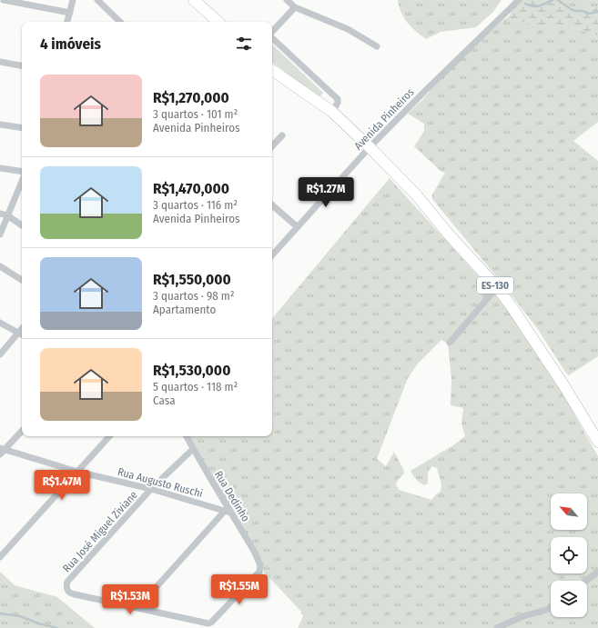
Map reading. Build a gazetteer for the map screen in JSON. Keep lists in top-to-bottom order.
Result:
{
  "streets": {
    "main road": ["ES-130"],
    "street": [
      "Avenida Pinheiros",
      "Rua Augusto Ruschi",
      "Rua Dedinho",
      "Rua José Miguel Ziviane"
    ]
  },
  "crossings": [
    ["Avenida Pinheiros", "ES-130"],
    ["Rua Augusto Ruschi", "Rua Dedinho"],
    ["Rua Augusto Ruschi", "Rua José Miguel Ziviane"],
    ["Rua Dedinho", "Rua José Miguel Ziviane"]
  ],
  "north": "top left",
  "page": {
    "heading": "4 imóveis",
    "list": [
      {
        "name": "R$1,270,000",
        "note": "3 quartos · 101 m² · Avenida Pinheiros"
      },
      {
        "name": "R$1,470,000",
        "note": "3 quartos · 116 m² · Avenida Pinheiros"
      },
      {
        "name": "R$1,550,000",
        "note": "3 quartos · 98 m² · Apartamento"
      },
      {
        "name": "R$1,530,000",
        "note": "5 quartos · 118 m² · Casa"
      }
    ],
    "price": [
      "R$1.27M",
      "R$1.47M",
      "R$1.55M",
      "R$1.53M"
    ]
  }
}
